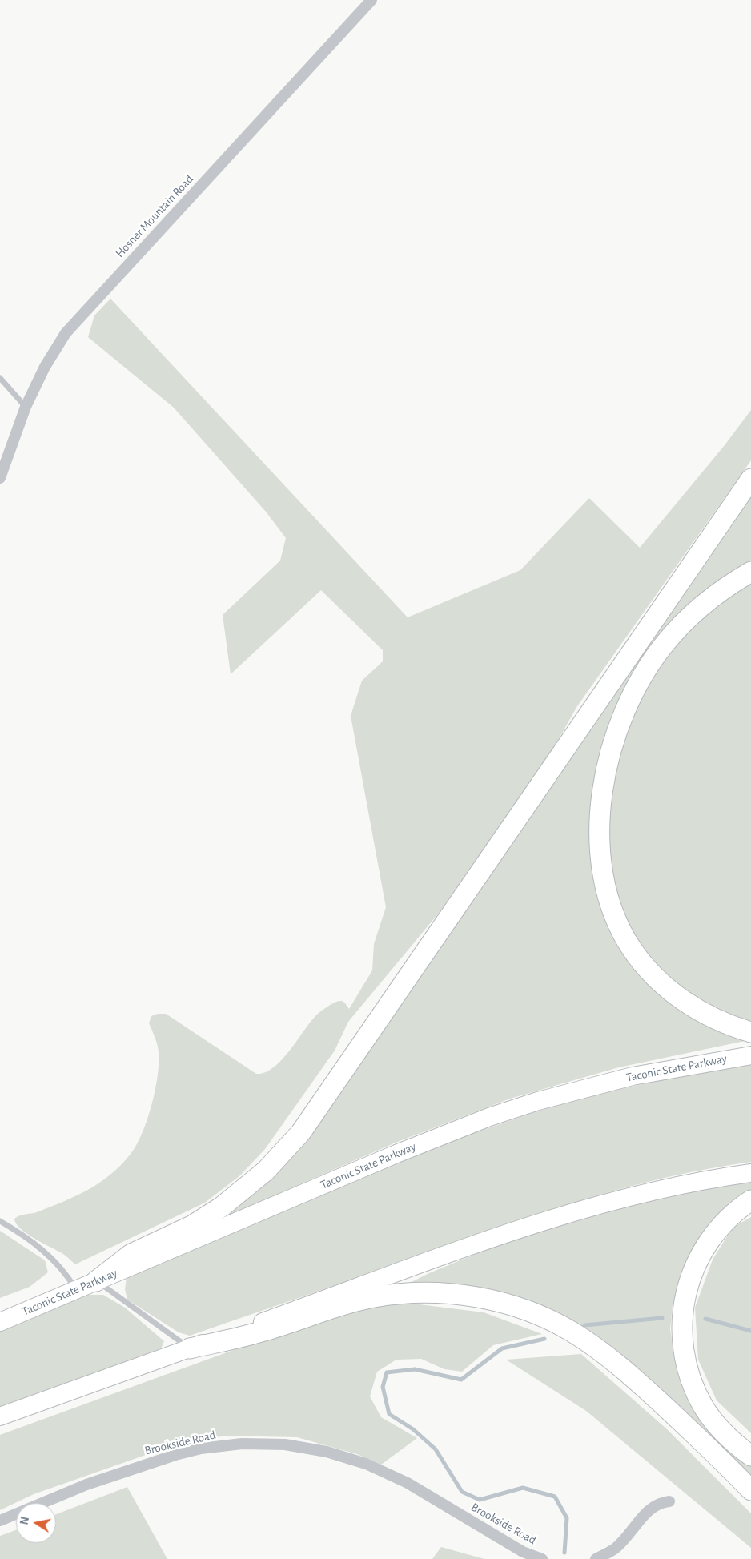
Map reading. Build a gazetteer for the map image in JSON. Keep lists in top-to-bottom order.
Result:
{
  "streets": {
    "highway": ["Taconic State Parkway"],
    "street": ["Hosner Mountain Road", "Brookside Road"]
  },
  "north": "left"
}
